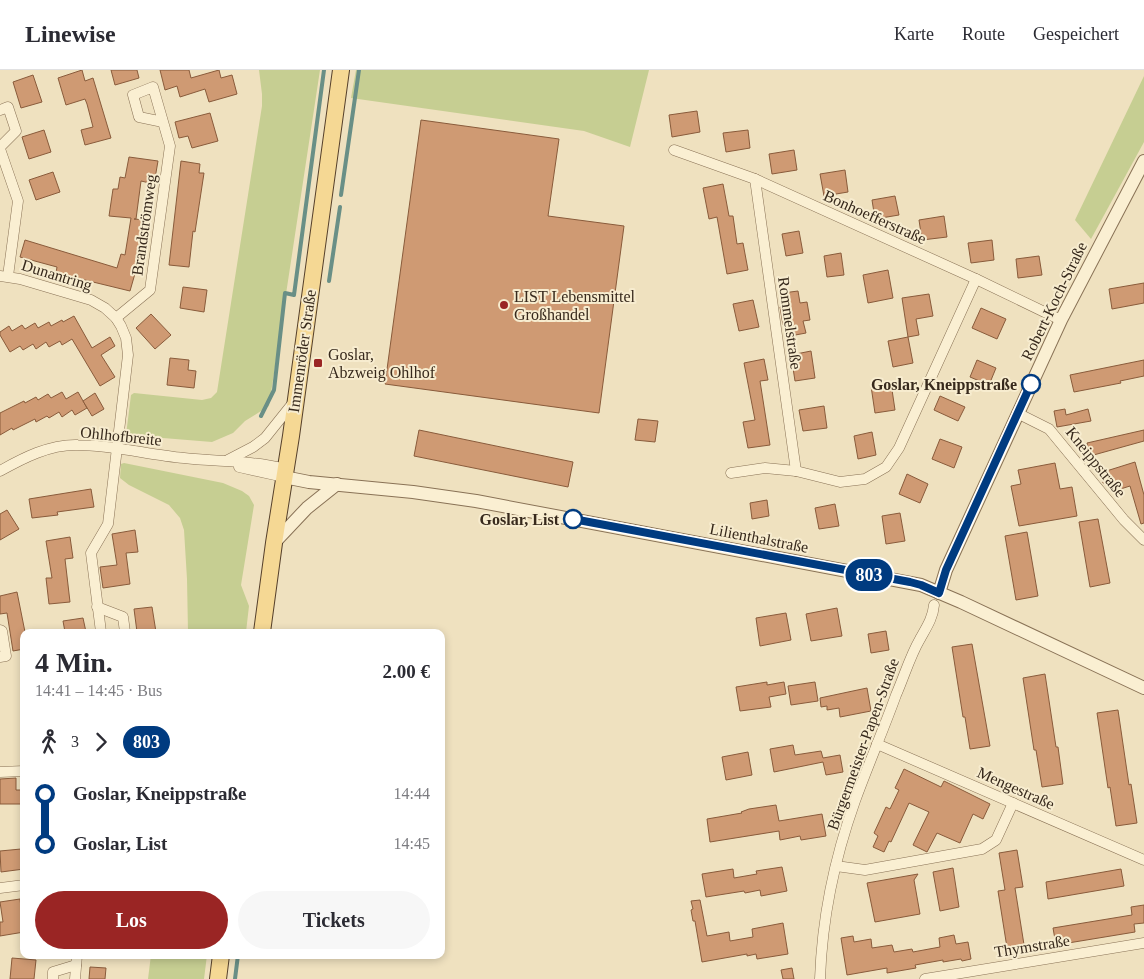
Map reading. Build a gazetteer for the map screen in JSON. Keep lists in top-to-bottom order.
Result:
{
  "streets": {
    "main road": ["Immenröder Straße"],
    "street": [
      "Bonhoefferstraße",
      "Brandströmweg",
      "Dunantring",
      "Robert-Koch-Straße",
      "Rommelstraße",
      "Ohlhofbreite",
      "Kneippstraße",
      "Lilienthalstraße",
      "Bürgermeister-Papen-Straße",
      "Mengestraße",
      "Thymstraße"
    ]
  },
  "crossings": [
    ["Bonhoefferstraße", "Robert-Koch-Straße"],
    ["Bonhoefferstraße", "Rommelstraße"],
    ["Brandströmweg", "Dunantring"],
    ["Dunantring", "Ohlhofbreite"],
    ["Robert-Koch-Straße", "Kneippstraße"],
    ["Robert-Koch-Straße", "Lilienthalstraße"],
    ["Robert-Koch-Straße", "Bürgermeister-Papen-Straße"],
    ["Immenröder Straße", "Ohlhofbreite"],
    ["Immenröder Straße", "Lilienthalstraße"],
    ["Ohlhofbreite", "Lilienthalstraße"],
    ["Lilienthalstraße", "Bürgermeister-Papen-Straße"],
    ["Bürgermeister-Papen-Straße", "Mengestraße"]
  ],
  "places": {
    "other": ["LIST Lebensmittel Großhandel", "Goslar, Kneippstraße", "Goslar, List"],
    "transit": ["Goslar, Abzweig Ohlhof"]
  },
  "lines": ["bus line 803"],
  "page": {
    "header": "Linewise",
    "nav": ["Karte", "Route", "Gespeichert"],
    "on_map": "803",
    "heading": ["4 Min.", "14:41 – 14:45 · Bus", "2.00 €"],
    "legs": ["3", "803"],
    "list": [
      {
        "name": "Goslar, Kneippstraße",
        "value": "14:44"
      },
      {
        "name": "Goslar, List",
        "value": "14:45"
      }
    ],
    "buttons": ["Los", "Tickets"]
  }
}
